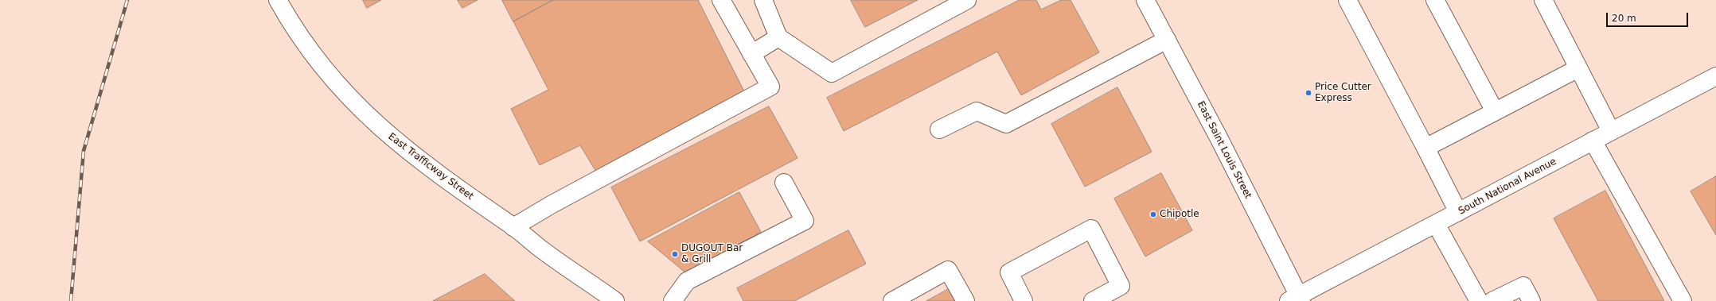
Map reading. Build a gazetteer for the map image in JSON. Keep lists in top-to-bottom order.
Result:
{
  "streets": {
    "main road": ["East Saint Louis Street", "East Trafficway Street", "South National Avenue"]
  },
  "crossings": [
    ["East Saint Louis Street", "South National Avenue"]
  ],
  "places": ["Price Cutter Express", "Chipotle", "DUGOUT Bar & Grill"],
  "scale_bar": "20 m"
}
